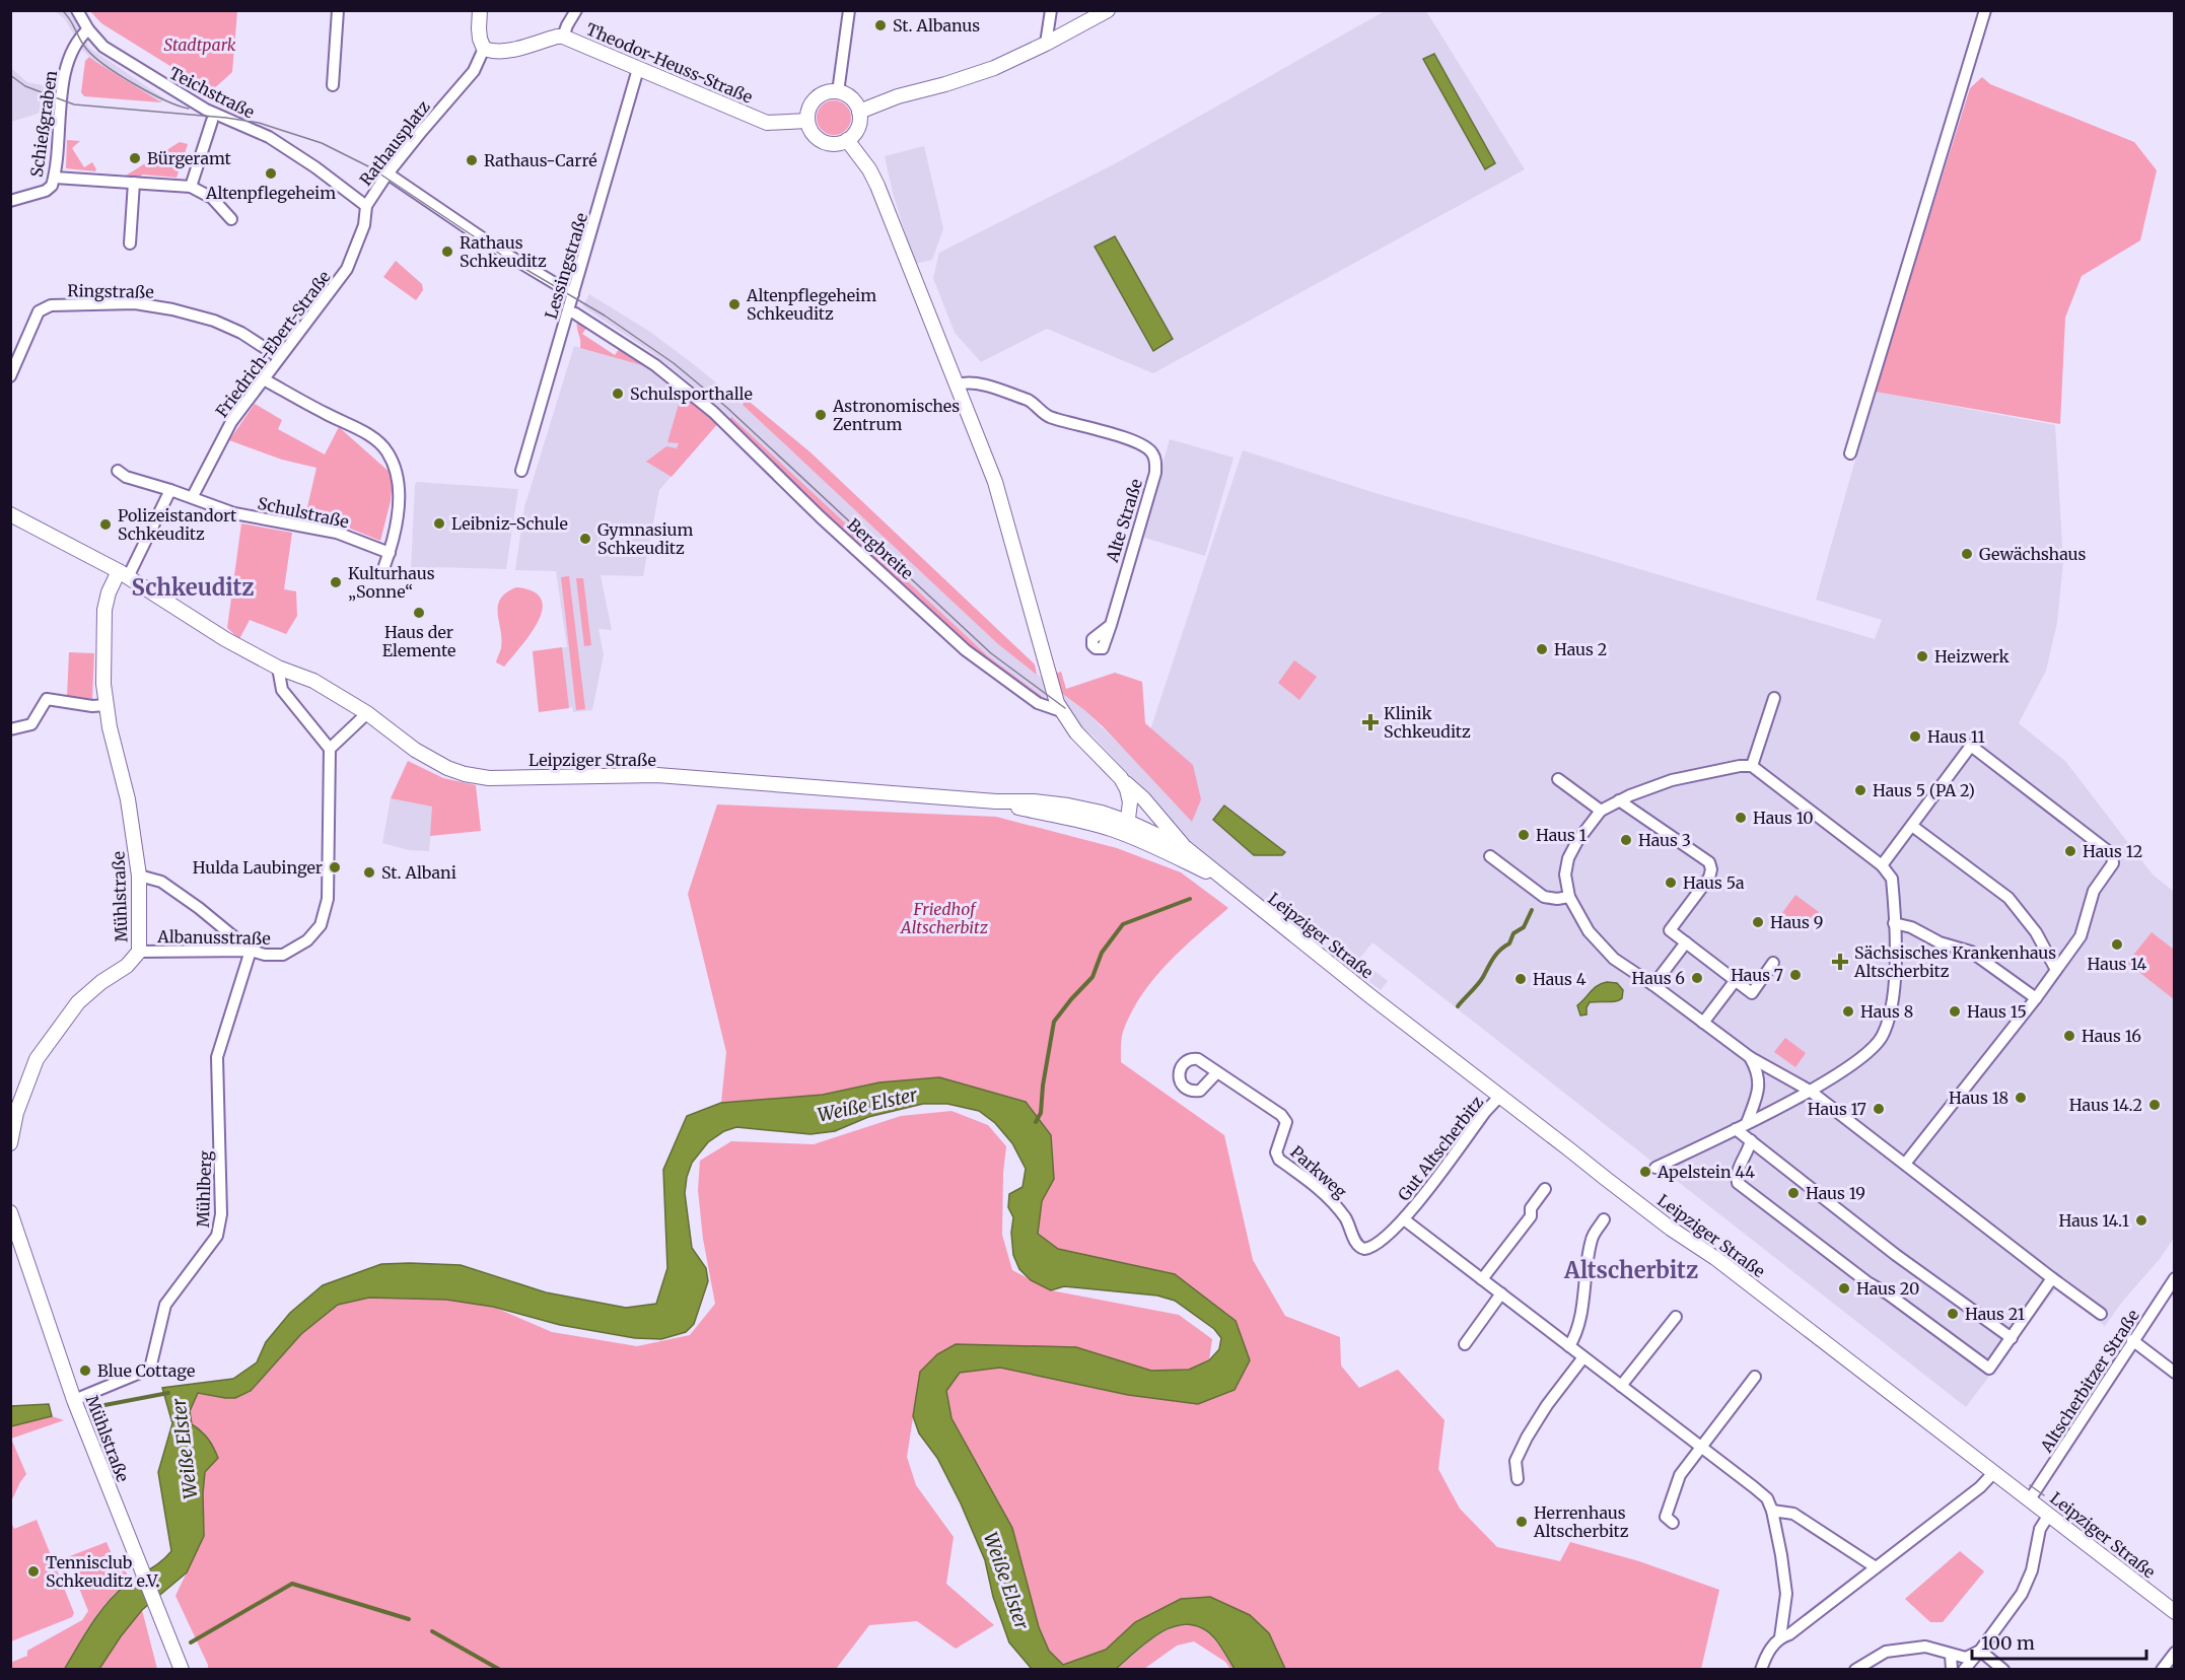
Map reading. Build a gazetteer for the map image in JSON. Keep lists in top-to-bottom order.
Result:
{
  "streets": {
    "street": [
      "Theodor-Heuss-Straße",
      "Teichstraße",
      "Schießgraben",
      "Rathausplatz",
      "Lessingstraße",
      "Ringstraße",
      "Friedrich-Ebert-Straße",
      "Schulstraße",
      "Alte Straße",
      "Bergbreite",
      "Leipziger Straße",
      "Mühlstraße",
      "Albanusstraße",
      "Gut Altscherbitz",
      "Parkweg",
      "Mühlberg",
      "Altscherbitzer Straße"
    ]
  },
  "crossings": [
    ["Theodor-Heuss-Straße", "Rathausplatz"],
    ["Theodor-Heuss-Straße", "Lessingstraße"],
    ["Teichstraße", "Schießgraben"],
    ["Teichstraße", "Rathausplatz"],
    ["Rathausplatz", "Friedrich-Ebert-Straße"],
    ["Lessingstraße", "Bergbreite"],
    ["Ringstraße", "Friedrich-Ebert-Straße"],
    ["Friedrich-Ebert-Straße", "Schulstraße"],
    ["Leipziger Straße", "Mühlstraße"],
    ["Leipziger Straße", "Gut Altscherbitz"],
    ["Leipziger Straße", "Altscherbitzer Straße"],
    ["Mühlstraße", "Albanusstraße"],
    ["Mühlstraße", "Mühlberg"],
    ["Albanusstraße", "Mühlberg"],
    ["Gut Altscherbitz", "Parkweg"]
  ],
  "districts": ["Schkeuditz", "Altscherbitz"],
  "water": ["Weiße Elster"],
  "parks": ["Stadtpark", "Friedhof Altscherbitz"],
  "places": {
    "other": [
      "St. Albanus",
      "Bürgeramt",
      "Rathaus-Carré",
      "Altenpflegeheim",
      "Rathaus Schkeuditz",
      "Altenpflegeheim Schkeuditz",
      "Schulsporthalle",
      "Astronomisches Zentrum",
      "Leibniz-Schule",
      "Polizeistandort Schkeuditz",
      "Gymnasium Schkeuditz",
      "Gewächshaus",
      "Kulturhaus „Sonne“",
      "Haus der Elemente",
      "Haus 2",
      "Heizwerk",
      "Haus 11",
      "Haus 5 (PA 2)",
      "Haus 10",
      "Haus 1",
      "Haus 3",
      "Haus 12",
      "Hulda Laubinger",
      "St. Albani",
      "Haus 5a",
      "Haus 9",
      "Haus 14",
      "Haus 7",
      "Haus 6",
      "Haus 4",
      "Haus 8",
      "Haus 15",
      "Haus 16",
      "Haus 18",
      "Haus 14.2",
      "Haus 17",
      "Apelstein 44",
      "Haus 19",
      "Haus 14.1",
      "Haus 20",
      "Haus 21",
      "Blue Cottage",
      "Herrenhaus Altscherbitz",
      "Tennisclub Schkeuditz e.V."
    ],
    "health": ["Klinik Schkeuditz", "Sächsisches Krankenhaus Altscherbitz"]
  },
  "scale_bar": "100 m"
}
